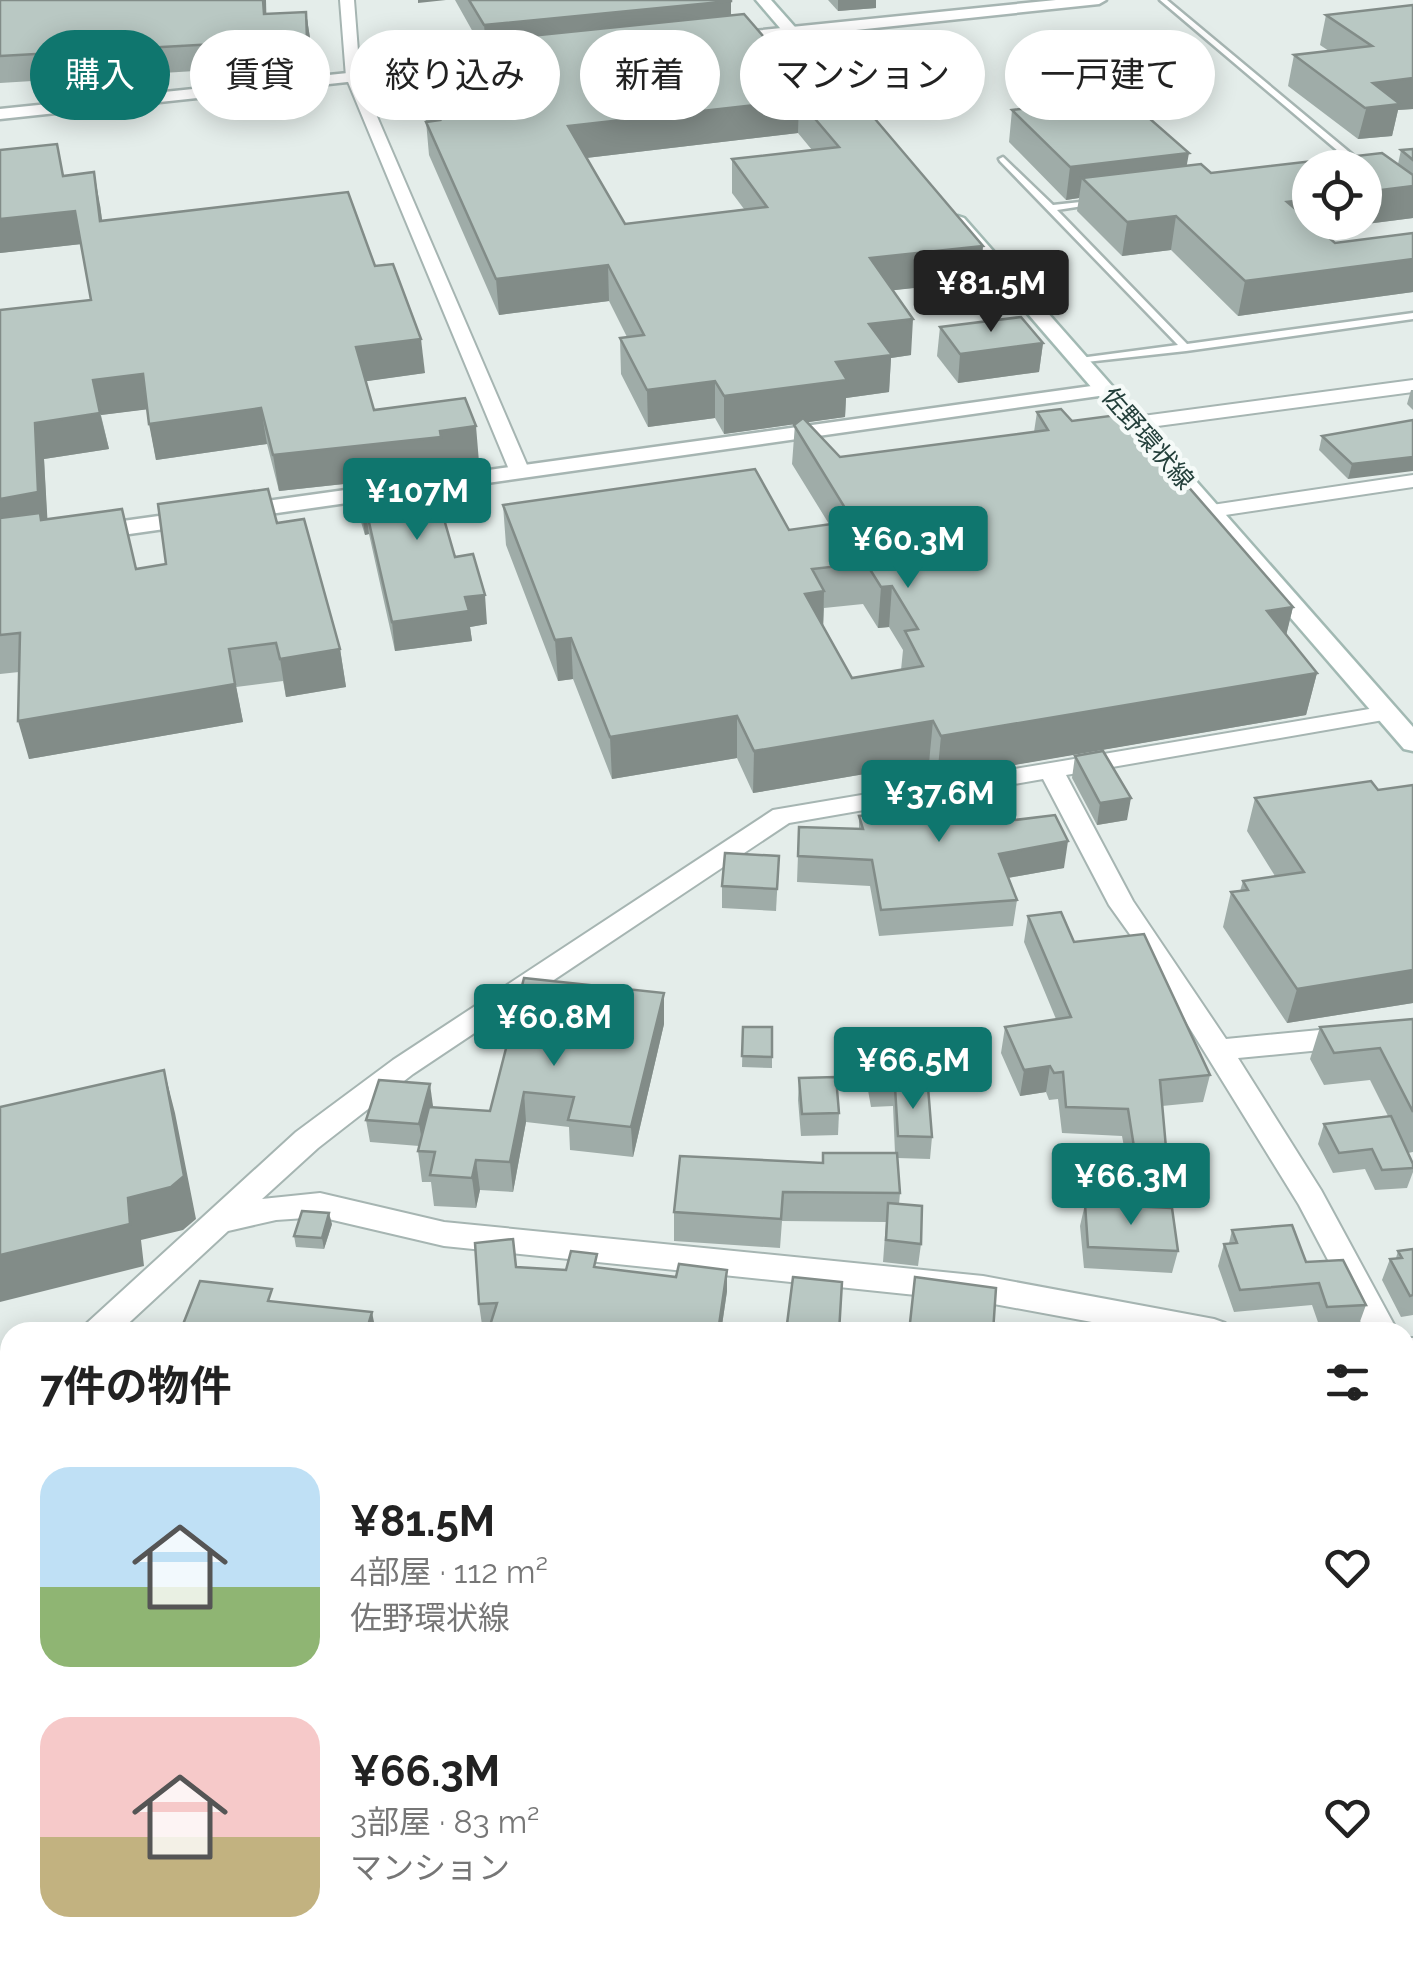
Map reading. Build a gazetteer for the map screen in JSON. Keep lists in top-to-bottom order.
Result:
{
  "streets": {
    "street": ["佐野環状線"]
  },
  "page": {
    "chip": [
      "購入",
      "賃貸",
      "絞り込み",
      "新着",
      "マンション",
      "一戸建て"
    ],
    "price": [
      "¥81.5M",
      "¥107M",
      "¥60.3M",
      "¥37.6M",
      "¥60.8M",
      "¥66.5M",
      "¥66.3M"
    ],
    "heading": "7件の物件",
    "list": [
      {
        "name": "¥81.5M",
        "note": "4部屋 · 112 m² · 佐野環状線"
      },
      {
        "name": "¥66.3M",
        "note": "3部屋 · 83 m² · マンション"
      }
    ]
  }
}
